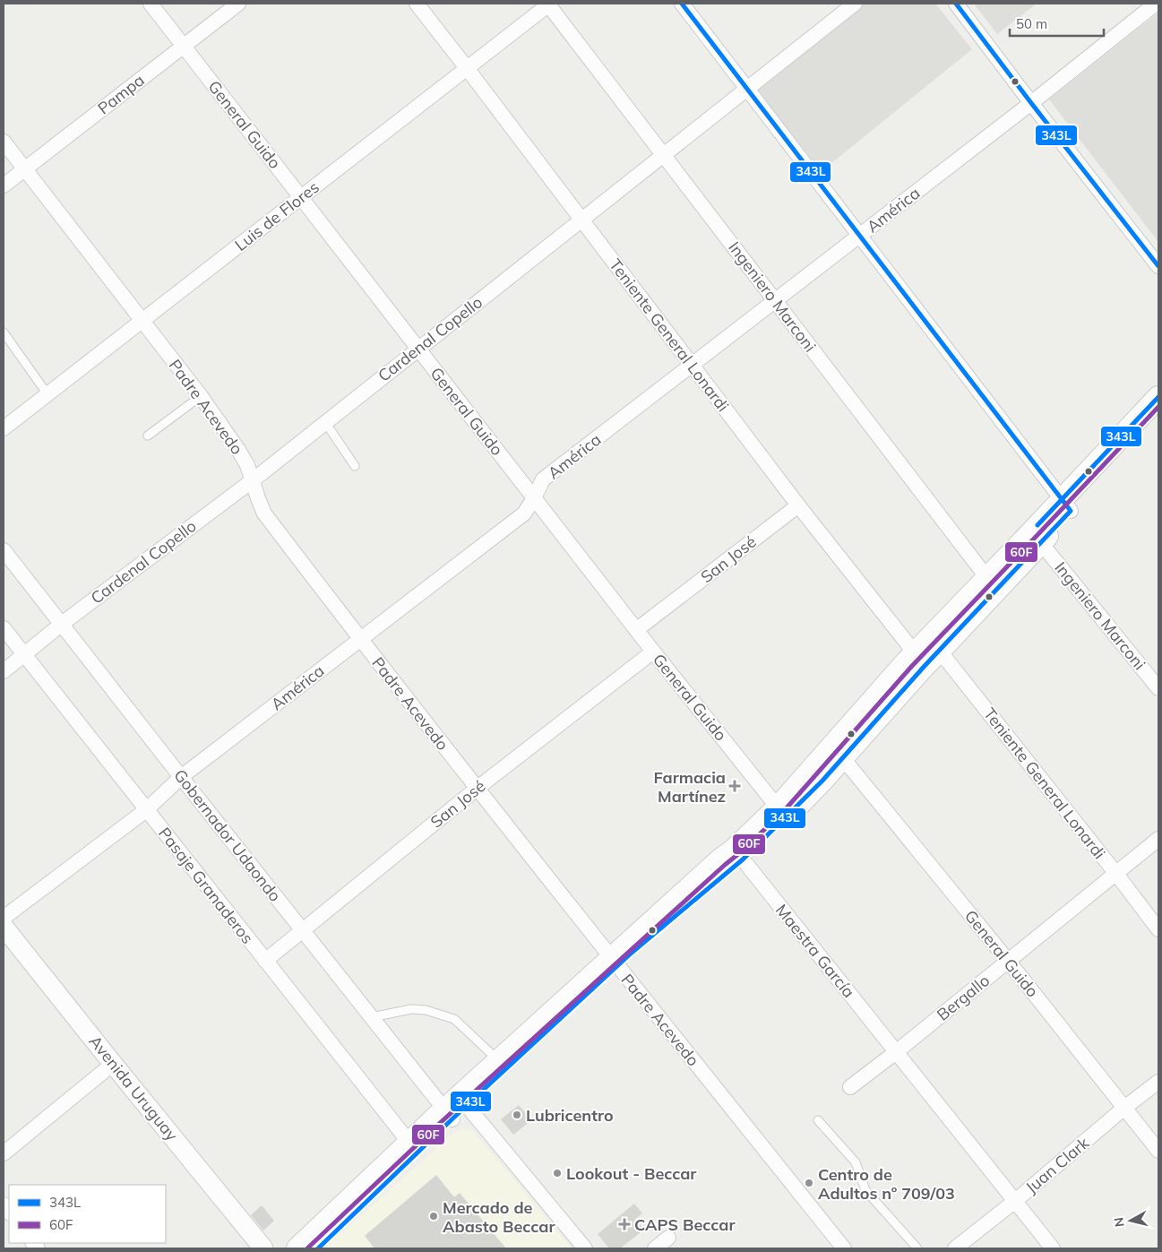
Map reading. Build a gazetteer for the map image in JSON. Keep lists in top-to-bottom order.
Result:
{
  "streets": {
    "street": [
      "Pampa",
      "General Guido",
      "América",
      "Luis de Flores",
      "Ingeniero Marconi",
      "Teniente General Lonardi",
      "Cardenal Copello",
      "Padre Acevedo",
      "San José",
      "Gobernador Udaondo",
      "Pasaje Granaderos",
      "Maestra García",
      "Bergallo",
      "Avenida Uruguay",
      "Juan Clark"
    ]
  },
  "crossings": [
    ["Pampa", "General Guido"],
    ["Pampa", "Padre Acevedo"],
    ["General Guido", "América"],
    ["General Guido", "Luis de Flores"],
    ["General Guido", "Cardenal Copello"],
    ["General Guido", "San José"],
    ["General Guido", "Bergallo"],
    ["General Guido", "Juan Clark"],
    ["América", "Ingeniero Marconi"],
    ["América", "Teniente General Lonardi"],
    ["América", "Padre Acevedo"],
    ["América", "Gobernador Udaondo"],
    ["América", "Pasaje Granaderos"],
    ["Luis de Flores", "Ingeniero Marconi"],
    ["Luis de Flores", "Teniente General Lonardi"],
    ["Luis de Flores", "Padre Acevedo"],
    ["Ingeniero Marconi", "Cardenal Copello"],
    ["Teniente General Lonardi", "Cardenal Copello"],
    ["Teniente General Lonardi", "San José"],
    ["Teniente General Lonardi", "Bergallo"],
    ["Cardenal Copello", "Padre Acevedo"],
    ["Cardenal Copello", "Gobernador Udaondo"],
    ["Cardenal Copello", "Pasaje Granaderos"],
    ["Padre Acevedo", "San José"],
    ["San José", "Gobernador Udaondo"],
    ["San José", "Pasaje Granaderos"],
    ["Maestra García", "Bergallo"],
    ["Maestra García", "Juan Clark"]
  ],
  "places": {
    "health": ["Farmacia Martínez", "CAPS Beccar"],
    "other": [
      "Lubricentro",
      "Lookout - Beccar",
      "Centro de Adultos nº 709/03",
      "Mercado de Abasto Beccar"
    ]
  },
  "lines": ["transit line 343L", "transit line 60F"],
  "legend": ["343L", "60F"],
  "scale_bar": "50 m",
  "north": "left"
}
